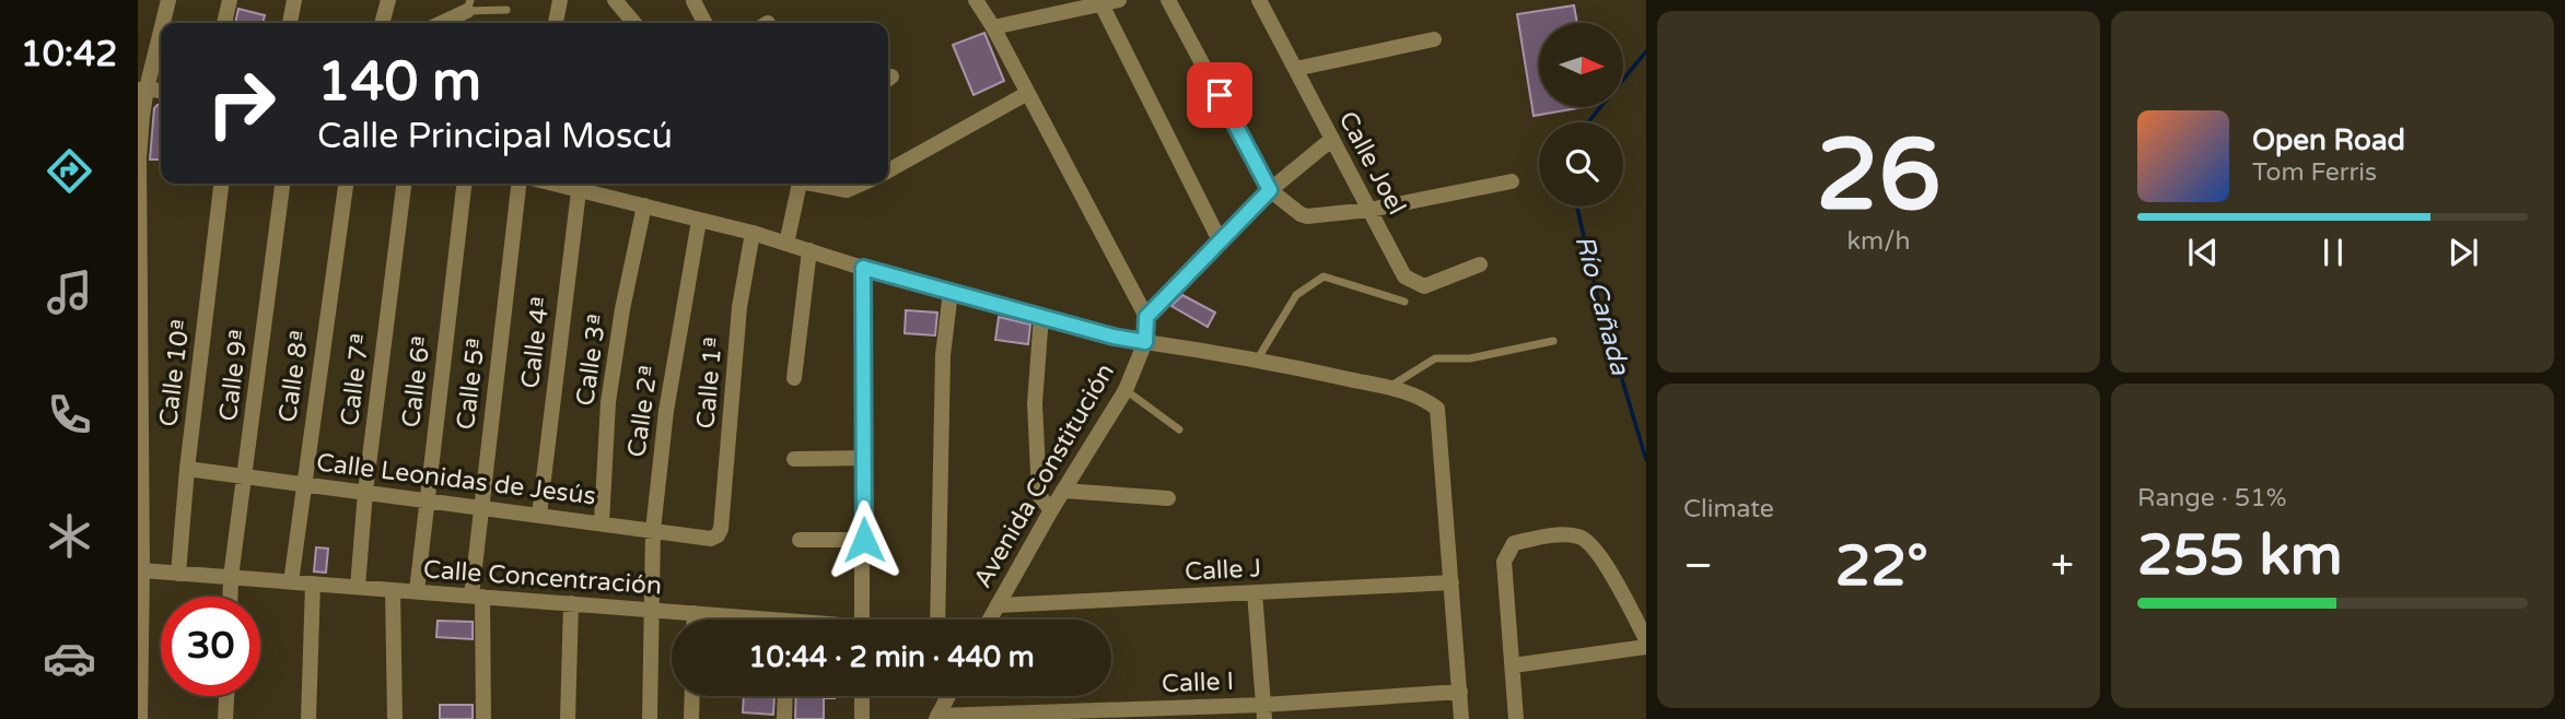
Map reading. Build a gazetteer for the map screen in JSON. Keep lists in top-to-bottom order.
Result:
{
  "streets": {
    "street": [
      "Calle Joel",
      "Calle 4ª",
      "Calle 3ª",
      "Calle 10ª",
      "Calle 9ª",
      "Calle 8ª",
      "Calle 7ª",
      "Calle 6ª",
      "Calle 1ª",
      "Calle 5ª",
      "Calle 2ª",
      "Avenida Constitución",
      "Calle Leonidas de Jesús",
      "Calle J",
      "Calle Concentración",
      "Calle I"
    ]
  },
  "crossings": [
    ["Calle 4ª", "Calle Leonidas de Jesús"],
    ["Calle 3ª", "Calle Leonidas de Jesús"],
    ["Calle 10ª", "Calle Leonidas de Jesús"],
    ["Calle 10ª", "Calle Concentración"],
    ["Calle 9ª", "Calle Leonidas de Jesús"],
    ["Calle 9ª", "Calle Concentración"],
    ["Calle 8ª", "Calle Leonidas de Jesús"],
    ["Calle 8ª", "Calle Concentración"],
    ["Calle 7ª", "Calle Leonidas de Jesús"],
    ["Calle 7ª", "Calle Concentración"],
    ["Calle 6ª", "Calle Leonidas de Jesús"],
    ["Calle 6ª", "Calle Concentración"],
    ["Calle 1ª", "Calle Leonidas de Jesús"],
    ["Calle 5ª", "Calle Leonidas de Jesús"],
    ["Calle 5ª", "Calle Concentración"],
    ["Calle 2ª", "Calle Leonidas de Jesús"],
    ["Calle 2ª", "Calle Concentración"],
    ["Avenida Constitución", "Calle J"]
  ],
  "water": ["Río Cañada"],
  "north": "right",
  "page": {
    "tabs": "10:42",
    "tile": [
      ["26", "km/h"],
      "Climate",
      ["Range · 51%", "255 km"]
    ],
    "turn": ["140 m", "Calle Principal Moscú"],
    "song": ["Open Road", "Tom Ferris"],
    "heat": ["−", "22°", "+"],
    "limit": "30",
    "trip": "10:44 · 2 min · 440 m"
  }
}
